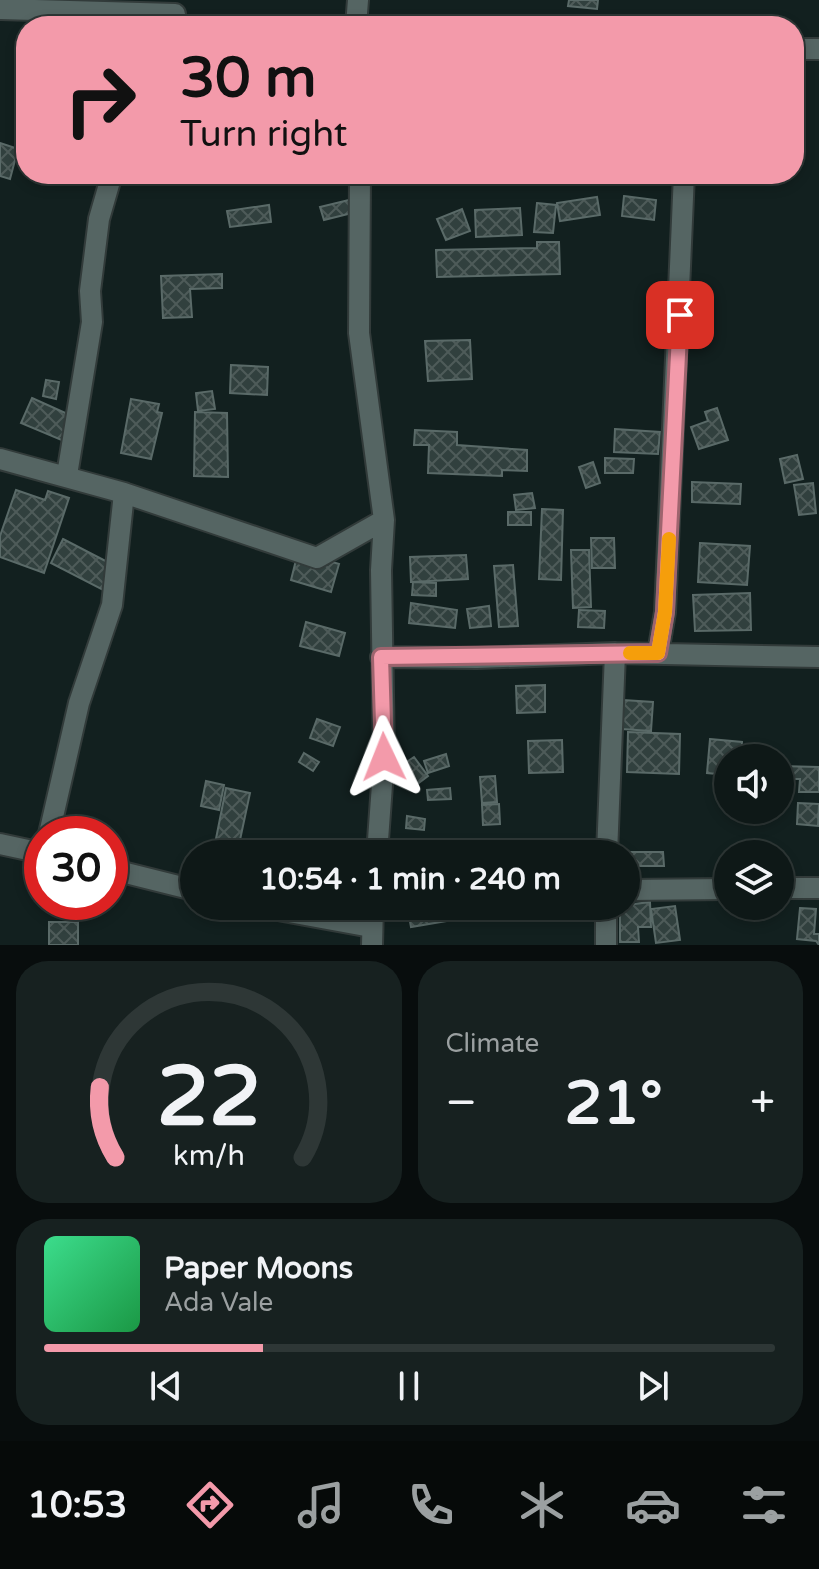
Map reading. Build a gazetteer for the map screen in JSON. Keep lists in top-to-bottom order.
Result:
{
  "page": {
    "turn": ["30 m", "Turn right"],
    "limit": "30",
    "trip": "10:54 · 1 min · 240 m",
    "tile": "Climate",
    "heat": ["−", "21°", "+"],
    "song": ["Paper Moons", "Ada Vale"],
    "tabs": "10:53",
    "gauge": ["22", "km/h"]
  }
}
